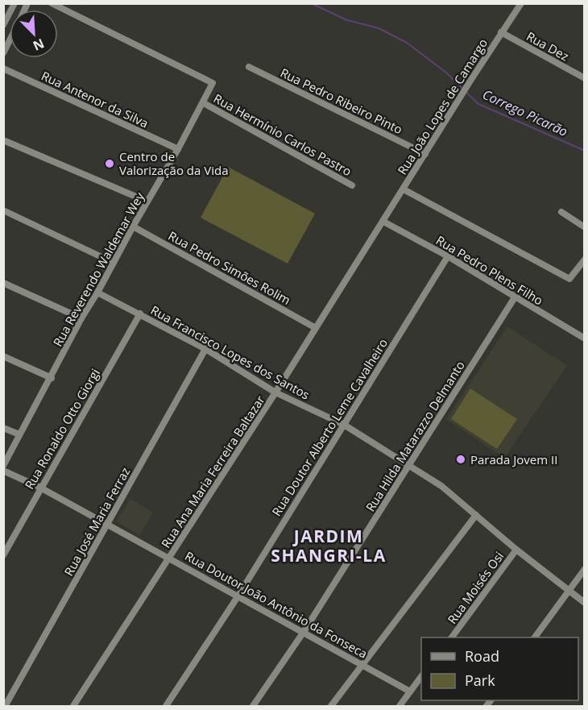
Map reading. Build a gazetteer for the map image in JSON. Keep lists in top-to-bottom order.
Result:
{
  "streets": {
    "street": [
      "Rua Dez",
      "Rua Antenor da Silva",
      "Rua Pedro Ribeiro Pinto",
      "Rua João Lopes de Camargo",
      "Rua Hermínio Carlos Pastro",
      "Rua Pedro Simões Rolim",
      "Rua Reverendo Waldemar Wey",
      "Rua Pedro Plens Filho",
      "Rua Francisco Lopes dos Santos",
      "Rua Doutor Alberto Leme Cavalheiro",
      "Rua Ronaldo Otto Giorgi",
      "Rua Hilda Matarazzo Delmanto",
      "Rua Ana Maria Ferreira Baltazar",
      "Rua José Maria Ferraz",
      "Rua Moisés Osi",
      "Rua Doutor João Antônio da Fonseca"
    ]
  },
  "crossings": [
    ["Rua Dez", "Rua João Lopes de Camargo"],
    ["Rua Antenor da Silva", "Rua Reverendo Waldemar Wey"],
    ["Rua Pedro Ribeiro Pinto", "Rua João Lopes de Camargo"],
    ["Rua João Lopes de Camargo", "Rua Pedro Plens Filho"],
    ["Rua João Lopes de Camargo", "Rua Ana Maria Ferreira Baltazar"],
    ["Rua Hermínio Carlos Pastro", "Rua Reverendo Waldemar Wey"],
    ["Rua Pedro Simões Rolim", "Rua Reverendo Waldemar Wey"],
    ["Rua Pedro Simões Rolim", "Rua Ana Maria Ferreira Baltazar"],
    ["Rua Reverendo Waldemar Wey", "Rua Francisco Lopes dos Santos"],
    ["Rua Pedro Plens Filho", "Rua Doutor Alberto Leme Cavalheiro"],
    ["Rua Pedro Plens Filho", "Rua Hilda Matarazzo Delmanto"],
    ["Rua Pedro Plens Filho", "Rua Ana Maria Ferreira Baltazar"],
    ["Rua Francisco Lopes dos Santos", "Rua Doutor Alberto Leme Cavalheiro"],
    ["Rua Francisco Lopes dos Santos", "Rua Ronaldo Otto Giorgi"],
    ["Rua Francisco Lopes dos Santos", "Rua Hilda Matarazzo Delmanto"],
    ["Rua Francisco Lopes dos Santos", "Rua Ana Maria Ferreira Baltazar"],
    ["Rua Francisco Lopes dos Santos", "Rua José Maria Ferraz"],
    ["Rua Francisco Lopes dos Santos", "Rua Moisés Osi"],
    ["Rua Doutor Alberto Leme Cavalheiro", "Rua Doutor João Antônio da Fonseca"],
    ["Rua Ronaldo Otto Giorgi", "Rua Doutor João Antônio da Fonseca"],
    ["Rua Hilda Matarazzo Delmanto", "Rua Doutor João Antônio da Fonseca"],
    ["Rua Ana Maria Ferreira Baltazar", "Rua Doutor João Antônio da Fonseca"],
    ["Rua José Maria Ferraz", "Rua Doutor João Antônio da Fonseca"]
  ],
  "districts": ["JARDIM SHANGRI-LA"],
  "water": ["Corrego Picarão"],
  "places": ["Centro de Valorização da Vida", "Parada Jovem II"],
  "legend": ["Road", "Park"],
  "north": "bottom right"
}
